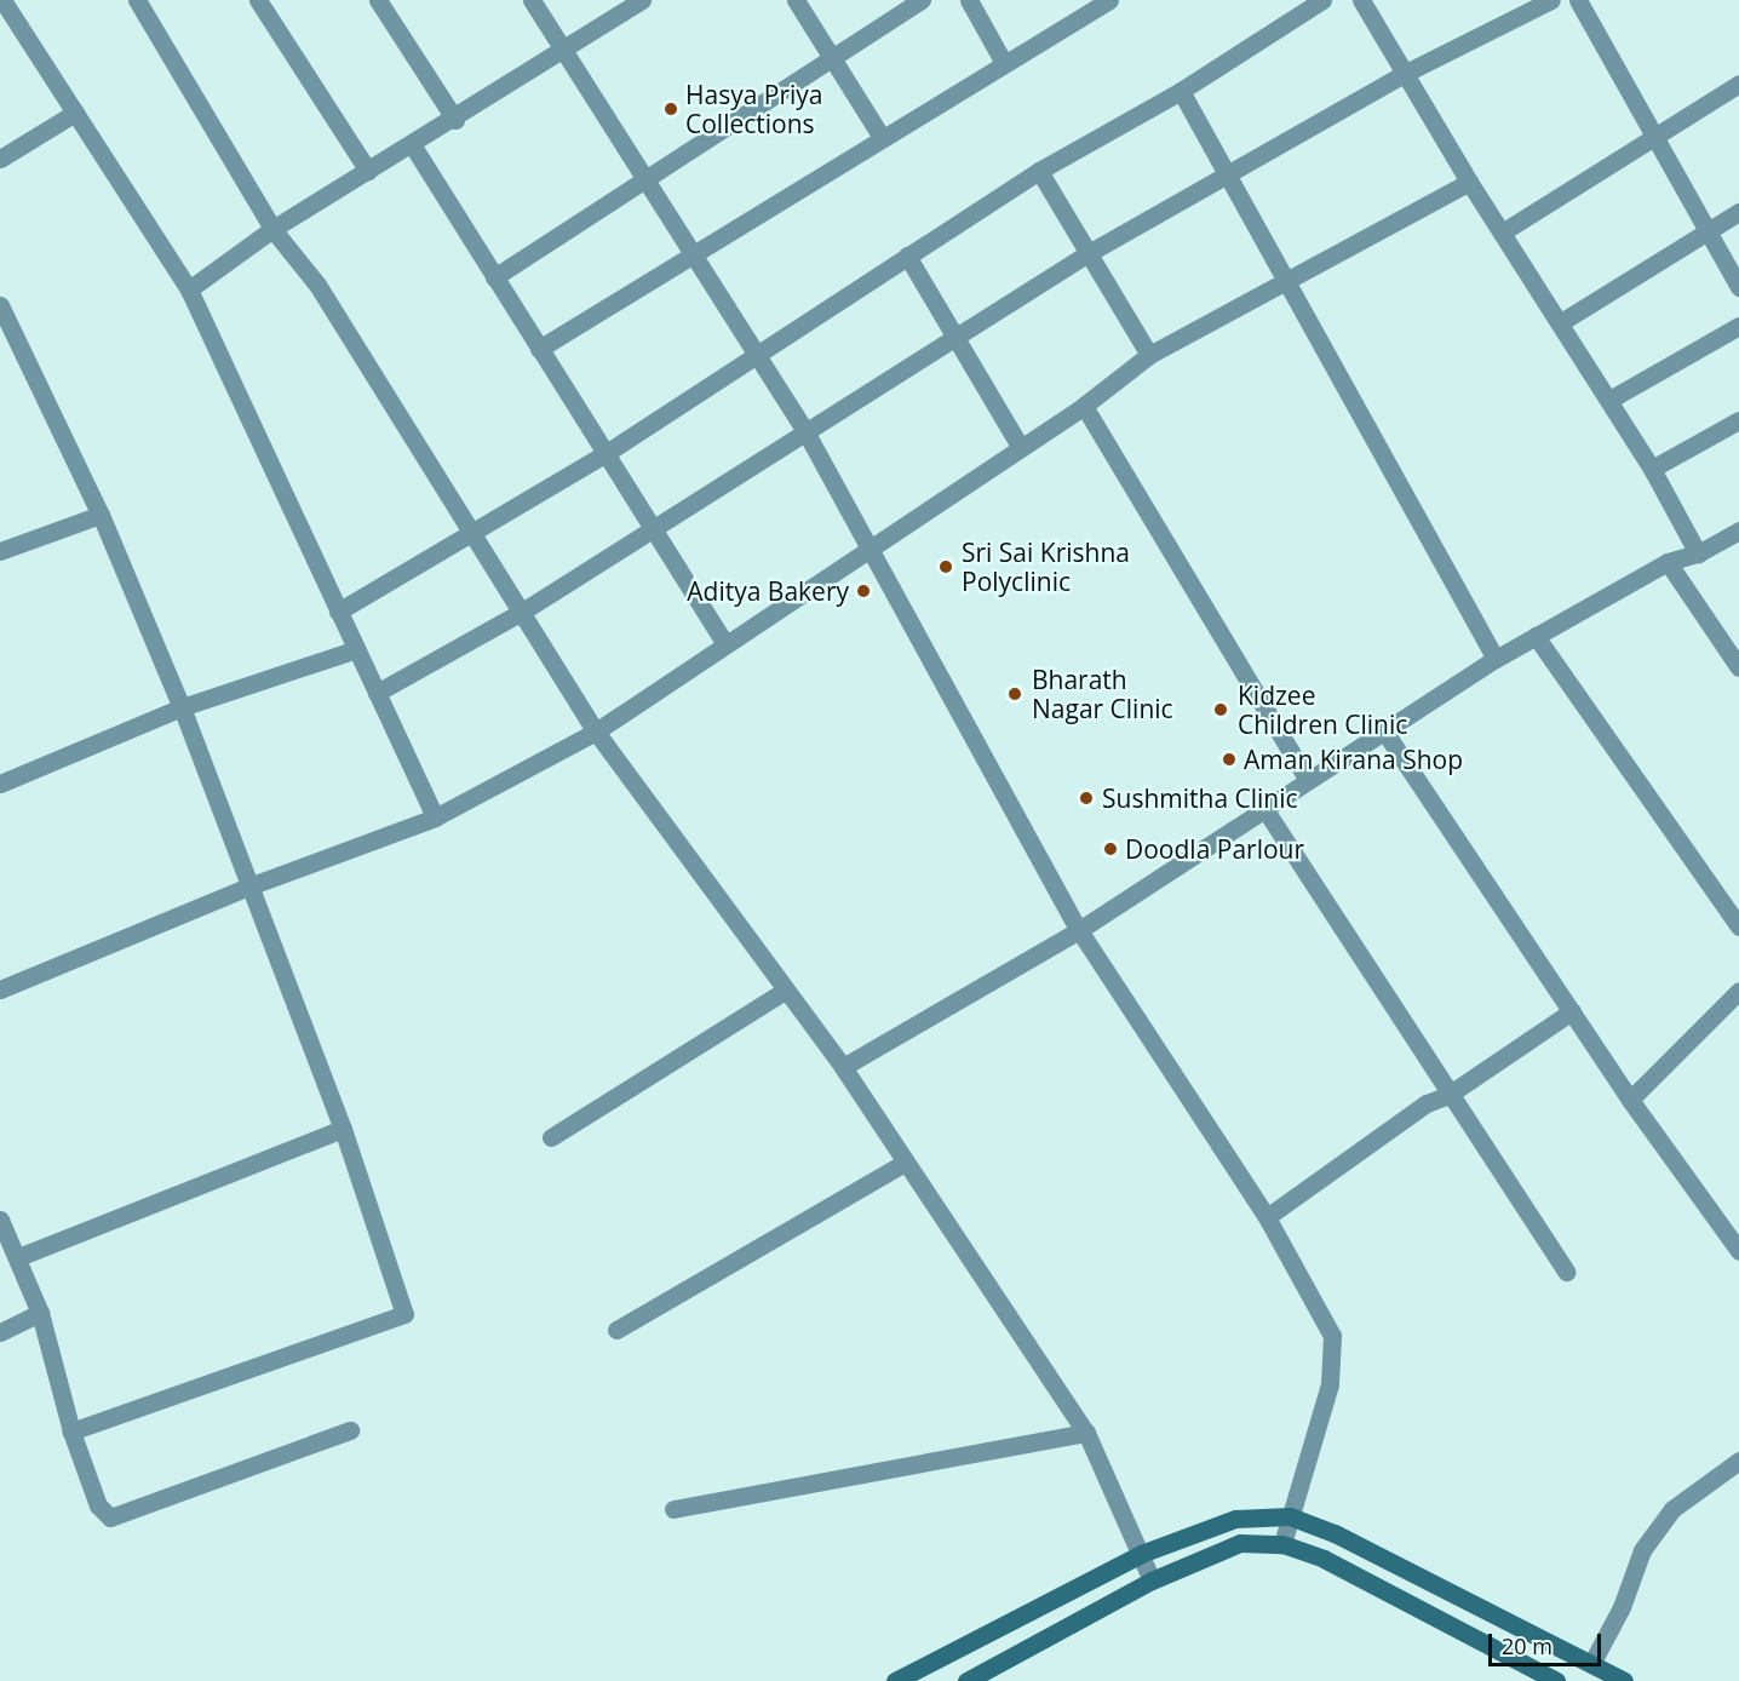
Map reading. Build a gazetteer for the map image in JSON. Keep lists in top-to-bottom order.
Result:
{
  "places": [
    "Hasya Priya Collections",
    "Sri Sai Krishna Polyclinic",
    "Aditya Bakery",
    "Bharath Nagar Clinic",
    "Kidzee Children Clinic",
    "Aman Kirana Shop",
    "Sushmitha Clinic",
    "Doodla Parlour"
  ],
  "scale_bar": "20 m"
}
